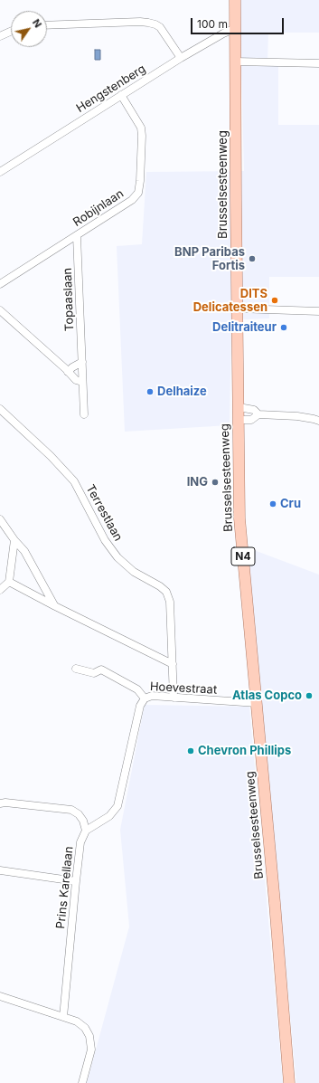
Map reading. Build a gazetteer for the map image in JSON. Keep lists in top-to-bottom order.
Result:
{
  "streets": {
    "main road": ["Brusselsesteenweg", "N4"],
    "street": [
      "Hengstenberg",
      "Robijnlaan",
      "Topaaslaan",
      "Terrestlaan",
      "Hoevestraat",
      "Prins Karellaan"
    ]
  },
  "crossings": [
    ["Hengstenberg", "Brusselsesteenweg"],
    ["Hengstenberg", "Robijnlaan"],
    ["Brusselsesteenweg", "Hoevestraat"],
    ["Robijnlaan", "Topaaslaan"],
    ["Terrestlaan", "Hoevestraat"]
  ],
  "places": [
    "BNP Paribas Fortis",
    "DITS Delicatessen",
    "Delitraiteur",
    "Delhaize",
    "ING",
    "Cru",
    "Atlas Copco",
    "Chevron Phillips"
  ],
  "scale_bar": "100 m",
  "north": "top right"
}
